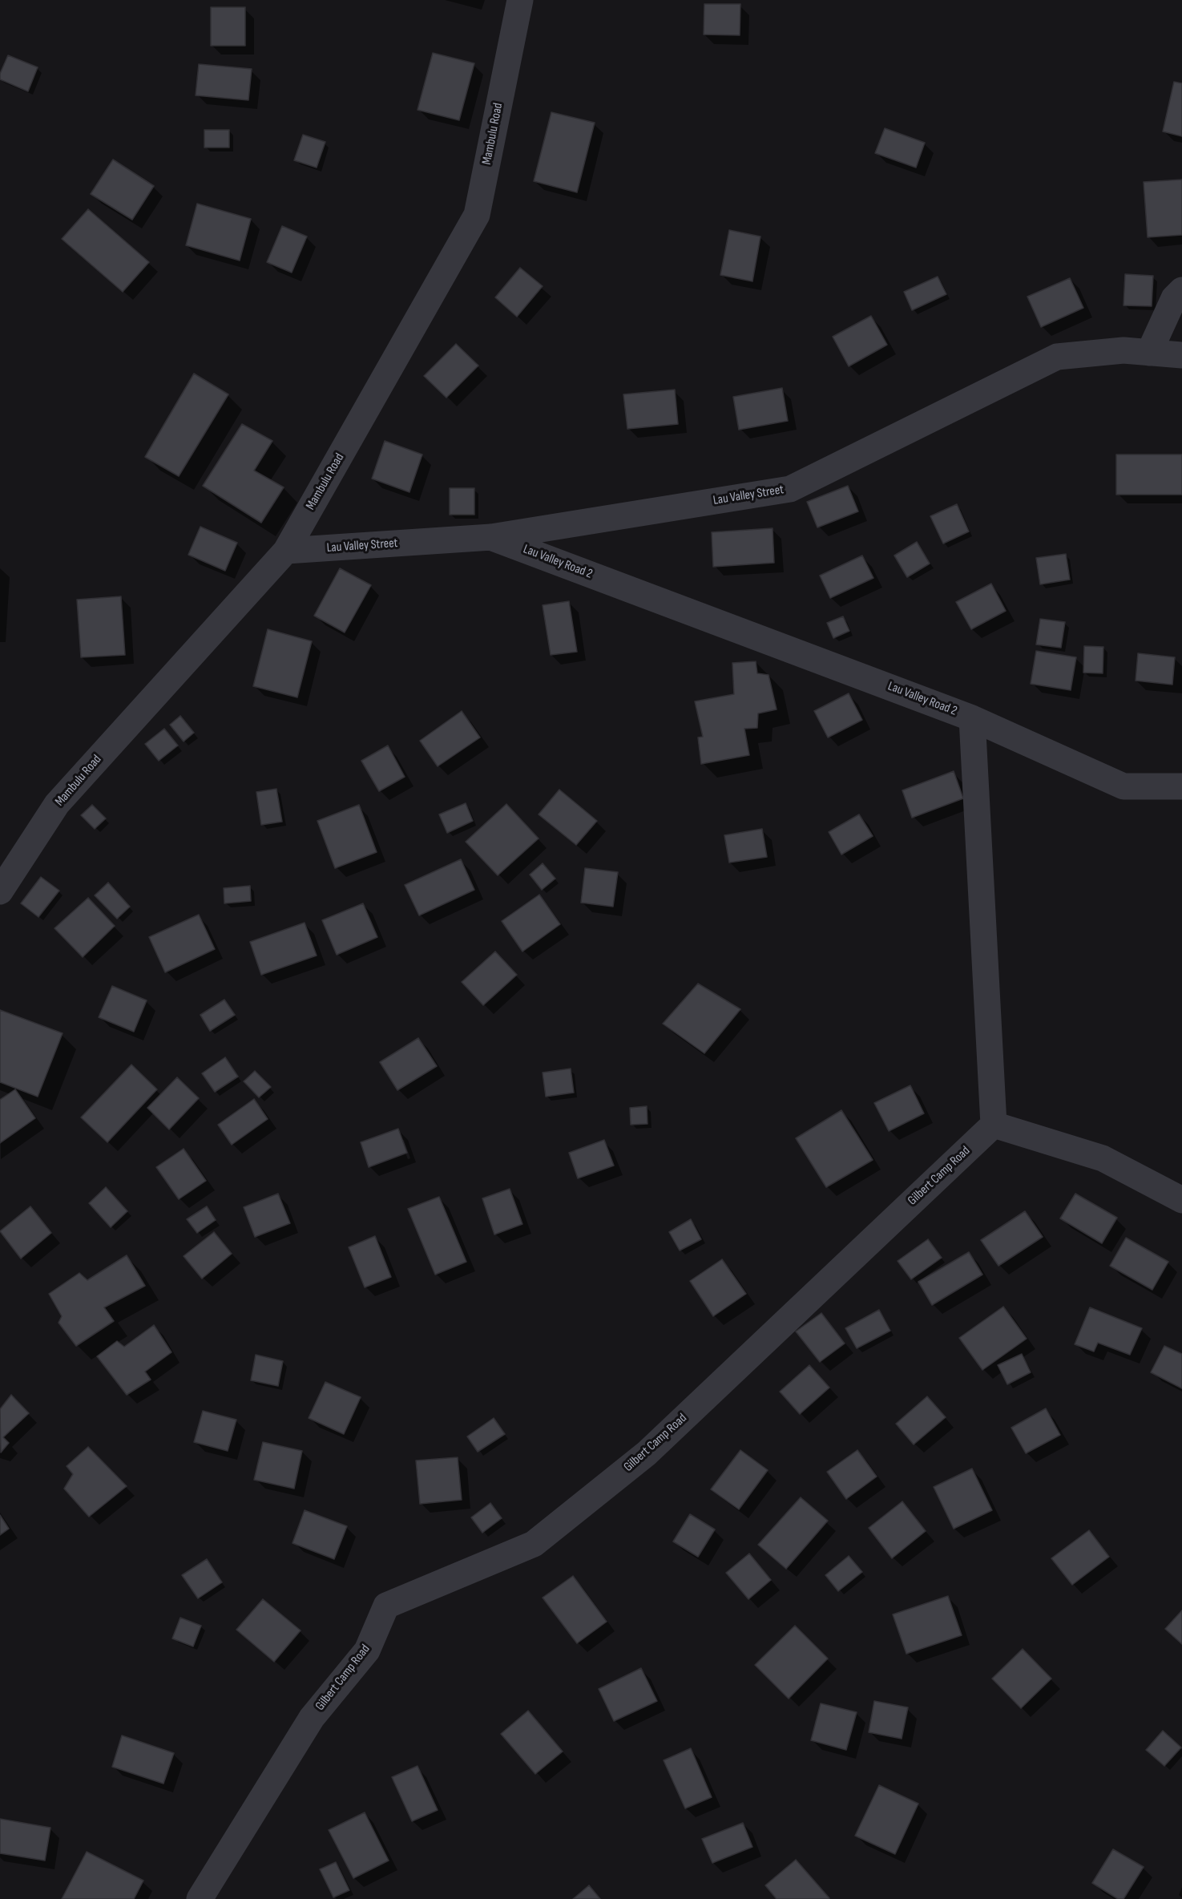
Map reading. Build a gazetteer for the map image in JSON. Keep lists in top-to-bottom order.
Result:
{
  "streets": {
    "street": [
      "Mambulu Road",
      "Lau Valley Street",
      "Lau Valley Road 2",
      "Gilbert Camp Road"
    ]
  },
  "crossings": [
    ["Mambulu Road", "Lau Valley Street"],
    ["Lau Valley Street", "Lau Valley Road 2"],
    ["Lau Valley Road 2", "Gilbert Camp Road"]
  ]
}
